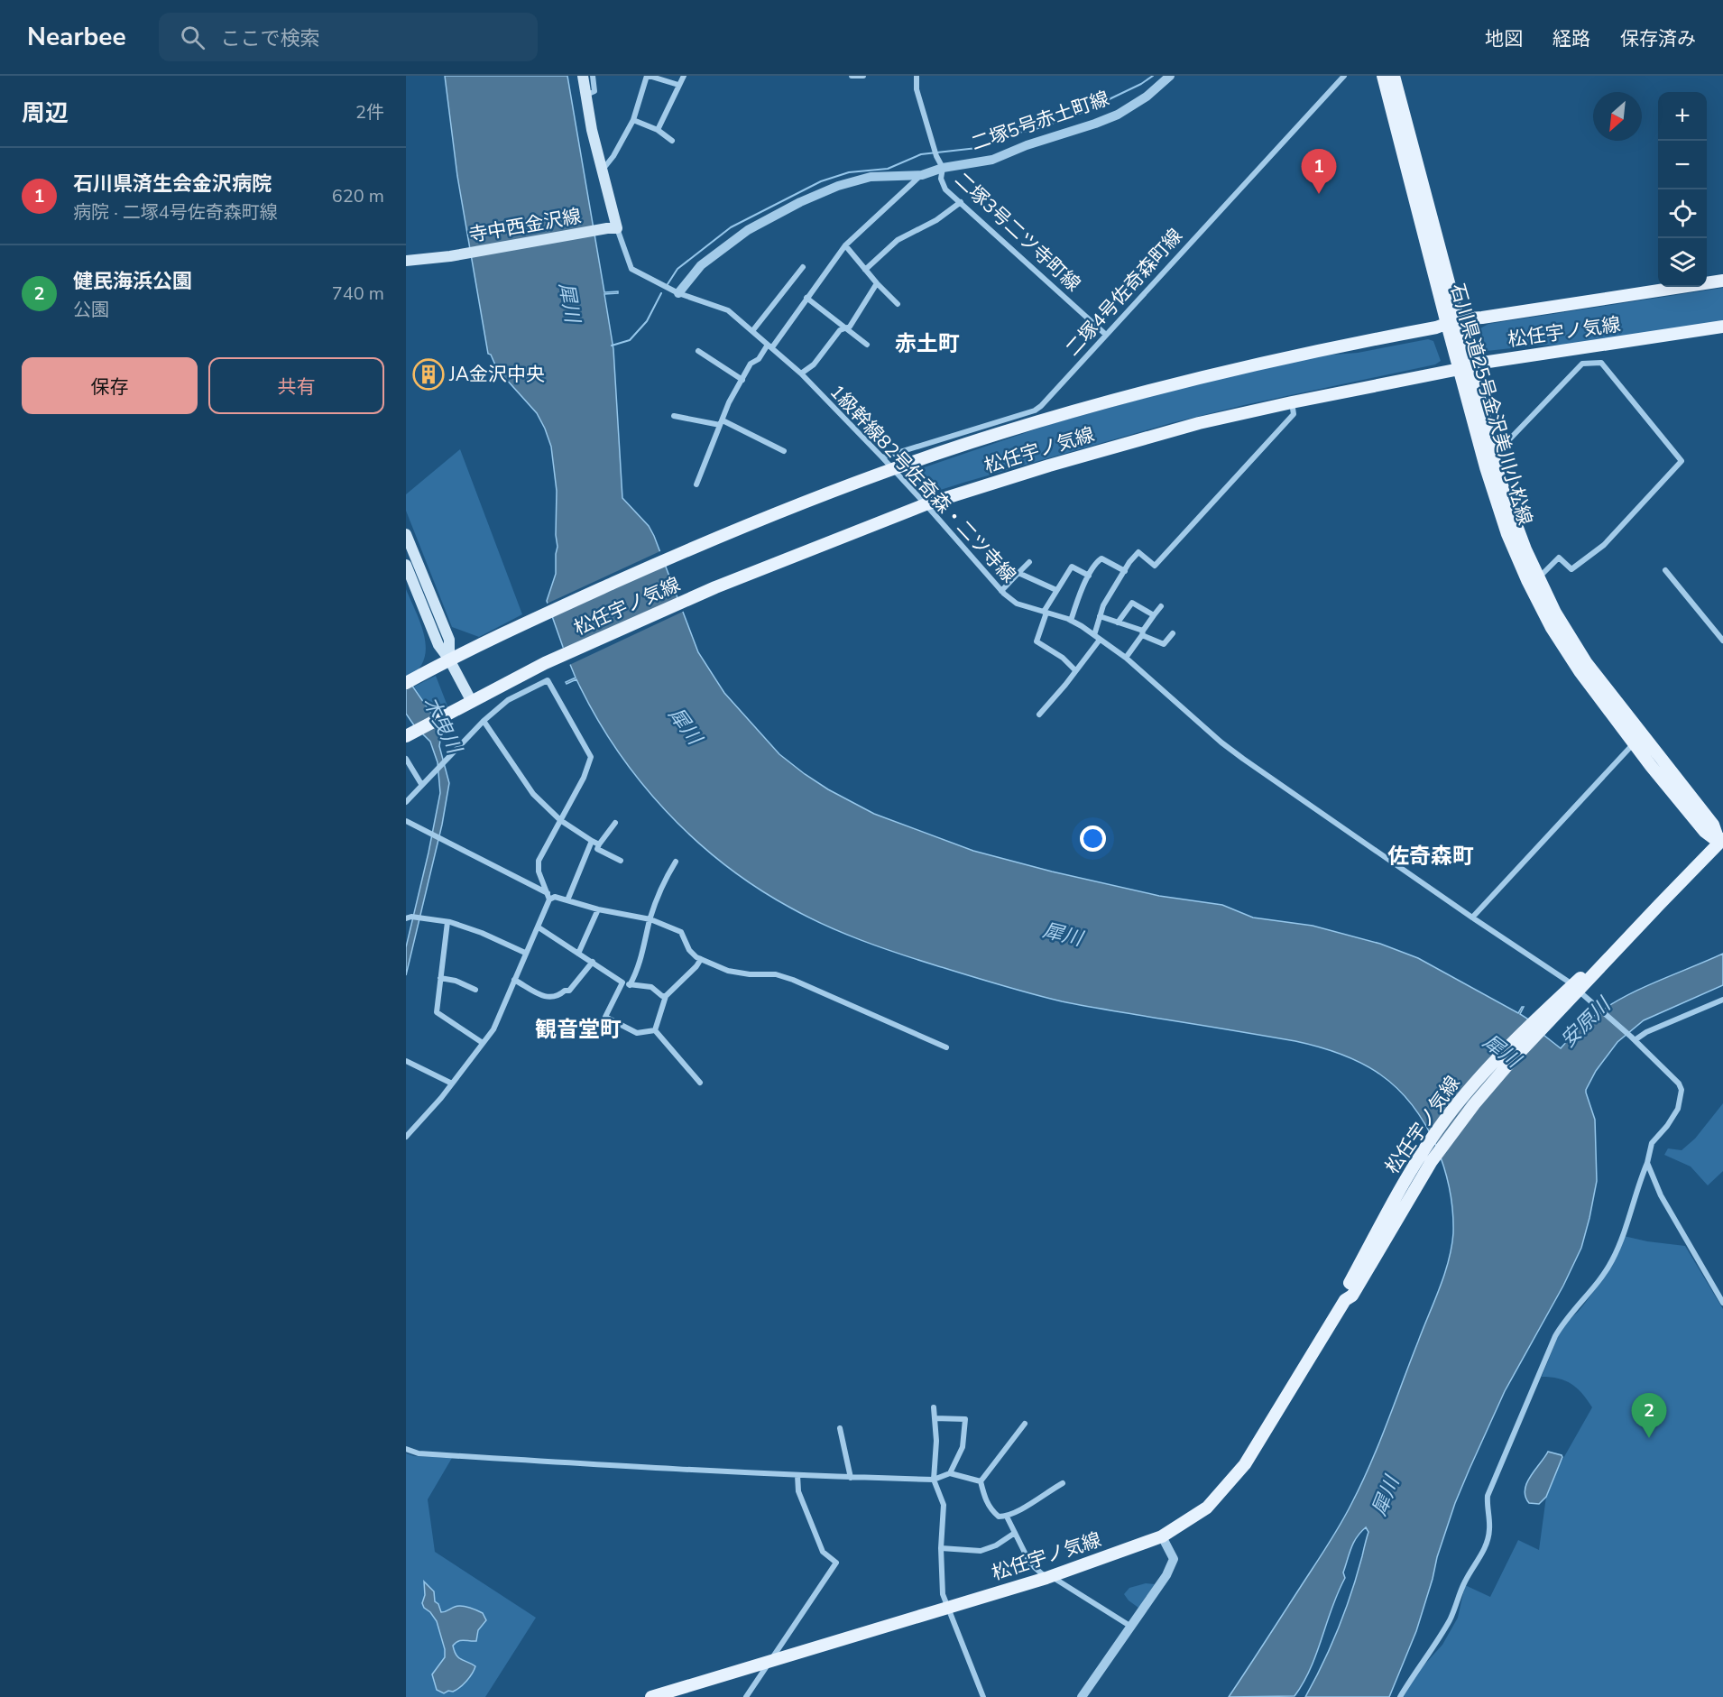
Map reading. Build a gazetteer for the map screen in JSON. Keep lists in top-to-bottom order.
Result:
{
  "streets": {
    "main road": ["寺中西金沢線", "松任宇ノ気線", "石川県道25号金沢美川小松線"],
    "street": [
      "二塚5号赤土町線",
      "二塚3号二ツ寺町線",
      "二塚4号佐奇森町線",
      "1級幹線82号佐奇森・二ツ寺線"
    ]
  },
  "crossings": [
    ["二塚5号赤土町線", "二塚3号二ツ寺町線"],
    ["二塚5号赤土町線", "1級幹線82号佐奇森・二ツ寺線"],
    ["寺中西金沢線", "1級幹線82号佐奇森・二ツ寺線"],
    ["二塚3号二ツ寺町線", "二塚4号佐奇森町線"],
    ["二塚4号佐奇森町線", "1級幹線82号佐奇森・二ツ寺線"],
    ["松任宇ノ気線", "石川県道25号金沢美川小松線"],
    ["松任宇ノ気線", "1級幹線82号佐奇森・二ツ寺線"]
  ],
  "districts": ["赤土町", "佐奇森町", "観音堂町"],
  "water": ["犀川", "木曳川", "安原川"],
  "places": {
    "building": ["JA金沢中央"]
  },
  "north": "bottom left",
  "page": {
    "header": "Nearbee",
    "search": "ここで検索",
    "nav": ["地図", "経路", "保存済み"],
    "heading": ["周辺", "2件"],
    "map_buttons": ["+", "−"],
    "list": [
      {
        "mark": "1",
        "name": "石川県済生会金沢病院",
        "note": "病院 · 二塚4号佐奇森町線",
        "value": "620 m"
      },
      {
        "mark": "2",
        "name": "健民海浜公園",
        "note": "公園",
        "value": "740 m"
      }
    ],
    "pins": ["1", "2"],
    "buttons": ["保存", "共有"]
  }
}
